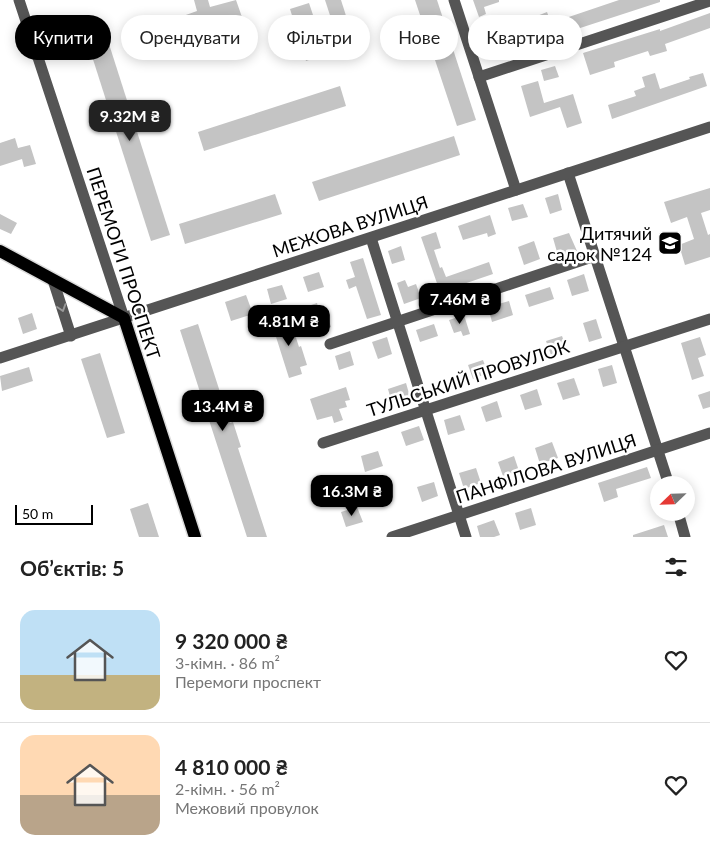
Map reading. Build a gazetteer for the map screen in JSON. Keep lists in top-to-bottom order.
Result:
{
  "streets": {
    "main road": ["ПЕРЕМОГИ ПРОСПЕКТ"],
    "street": ["МЕЖОВА ВУЛИЦЯ", "ТУЛЬСЬКИЙ ПРОВУЛОК", "ПАНФІЛОВА ВУЛИЦЯ"]
  },
  "crossings": [
    ["МЕЖОВА ВУЛИЦЯ", "ПЕРЕМОГИ ПРОСПЕКТ"]
  ],
  "places": {
    "school or university": ["Дитячий садок №124"]
  },
  "scale_bar": "50 m",
  "north": "bottom left",
  "page": {
    "chip": [
      "Купити",
      "Орендувати",
      "Фільтри",
      "Нове",
      "Квартира"
    ],
    "price": [
      "9.32M ₴",
      "7.46M ₴",
      "4.81M ₴",
      "13.4M ₴",
      "16.3M ₴"
    ],
    "scale": "50 m",
    "heading": "Об’єктів: 5",
    "list": [
      {
        "name": "9 320 000 ₴",
        "note": "3-кімн. · 86 m² · Перемоги проспект"
      },
      {
        "name": "4 810 000 ₴",
        "note": "2-кімн. · 56 m² · Межовий провулок"
      }
    ]
  }
}
